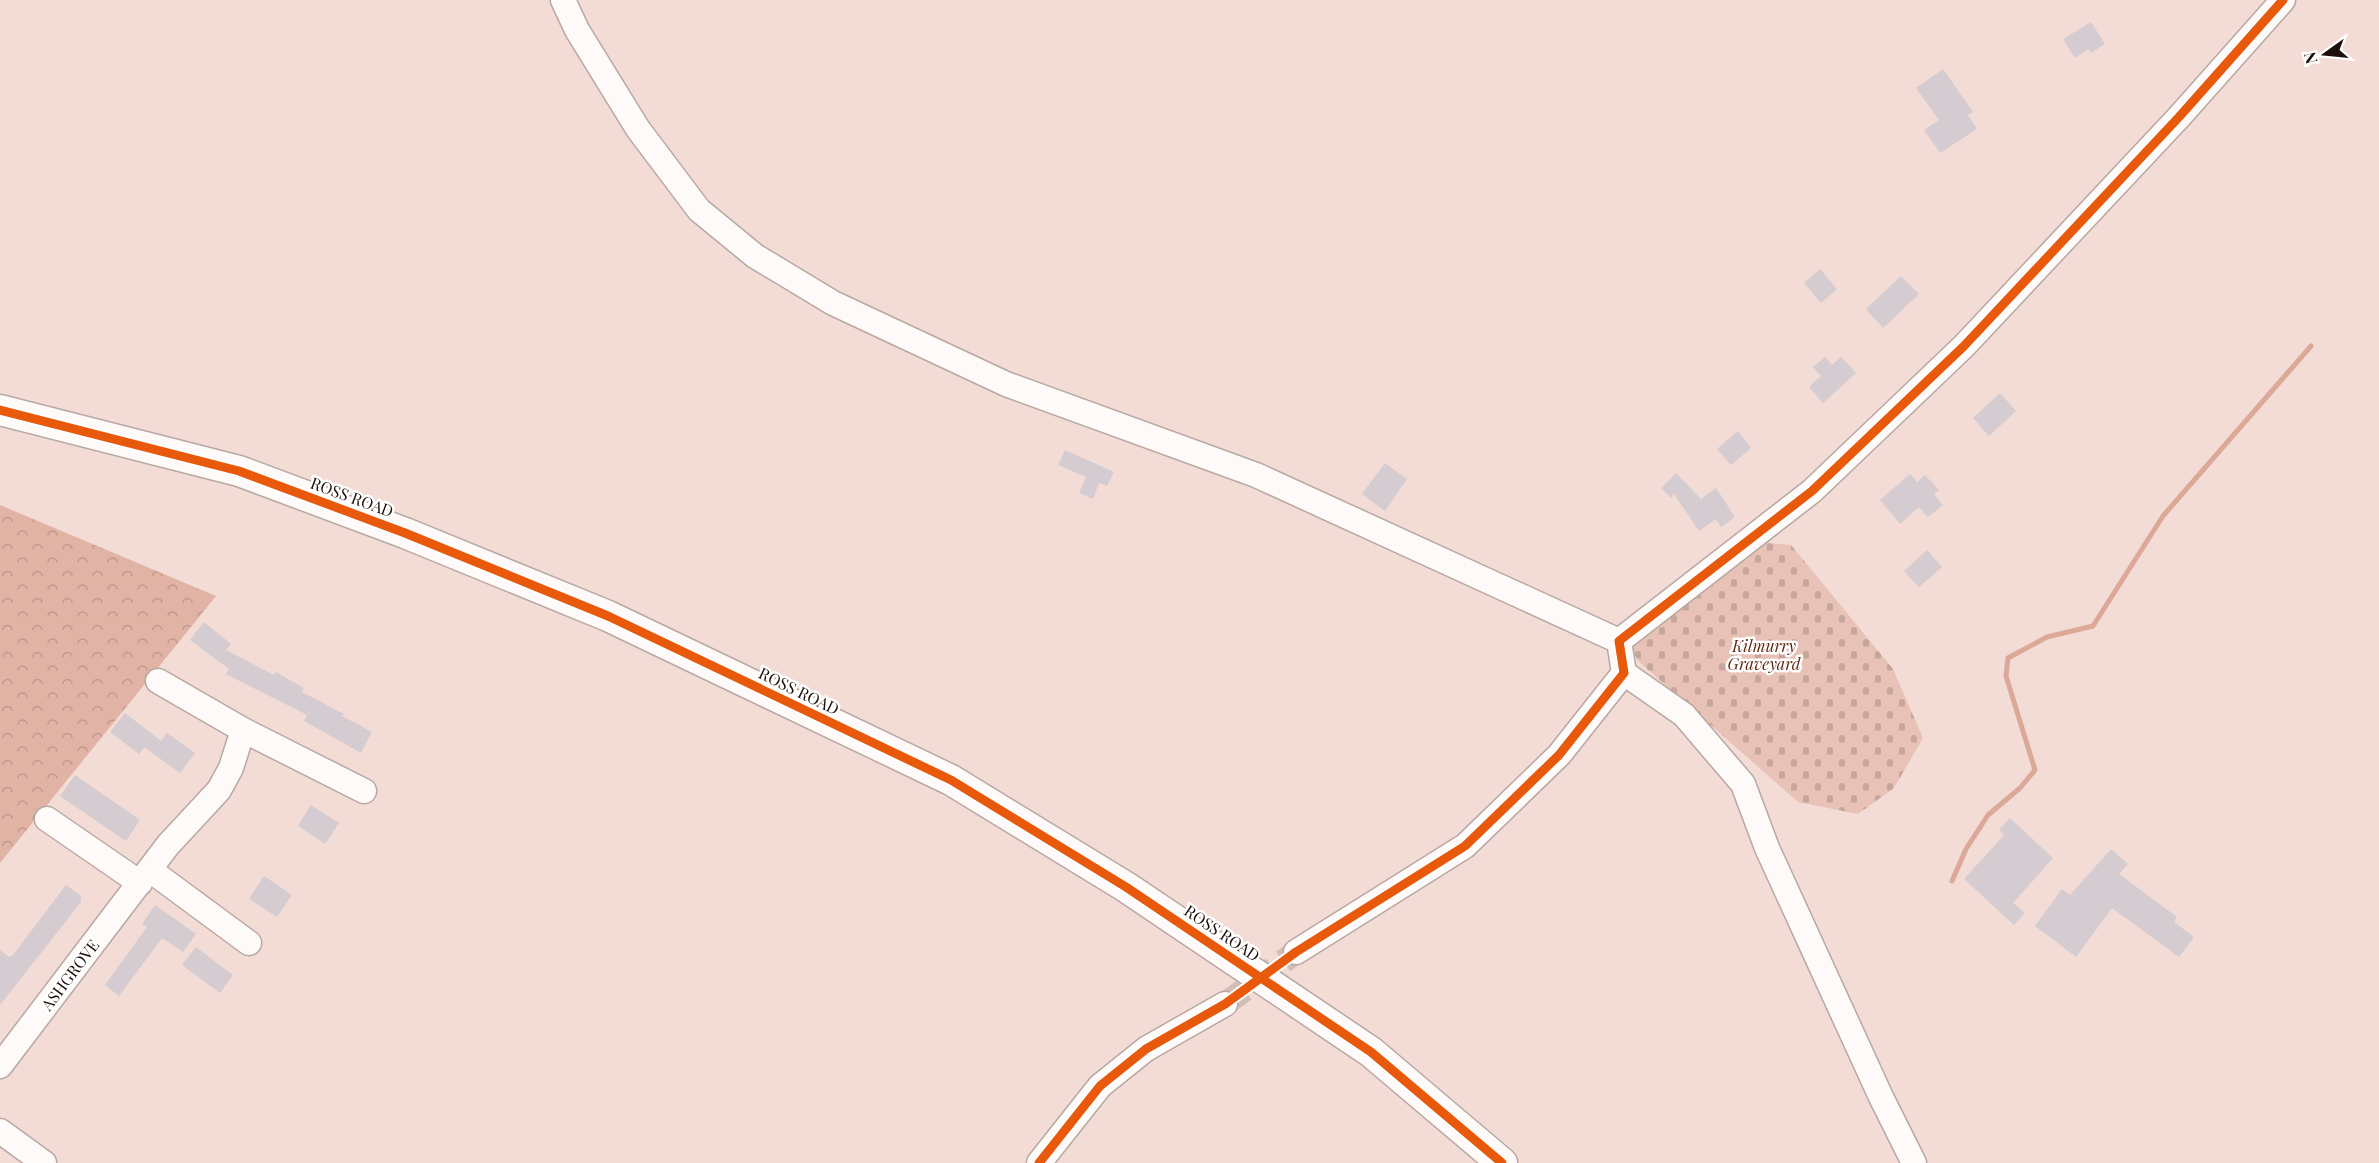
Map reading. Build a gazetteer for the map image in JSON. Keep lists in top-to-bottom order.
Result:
{
  "streets": {
    "main road": ["ROSS ROAD"],
    "street": ["ASHGROVE"]
  },
  "parks": ["Kilmurry Graveyard"],
  "north": "left"
}
